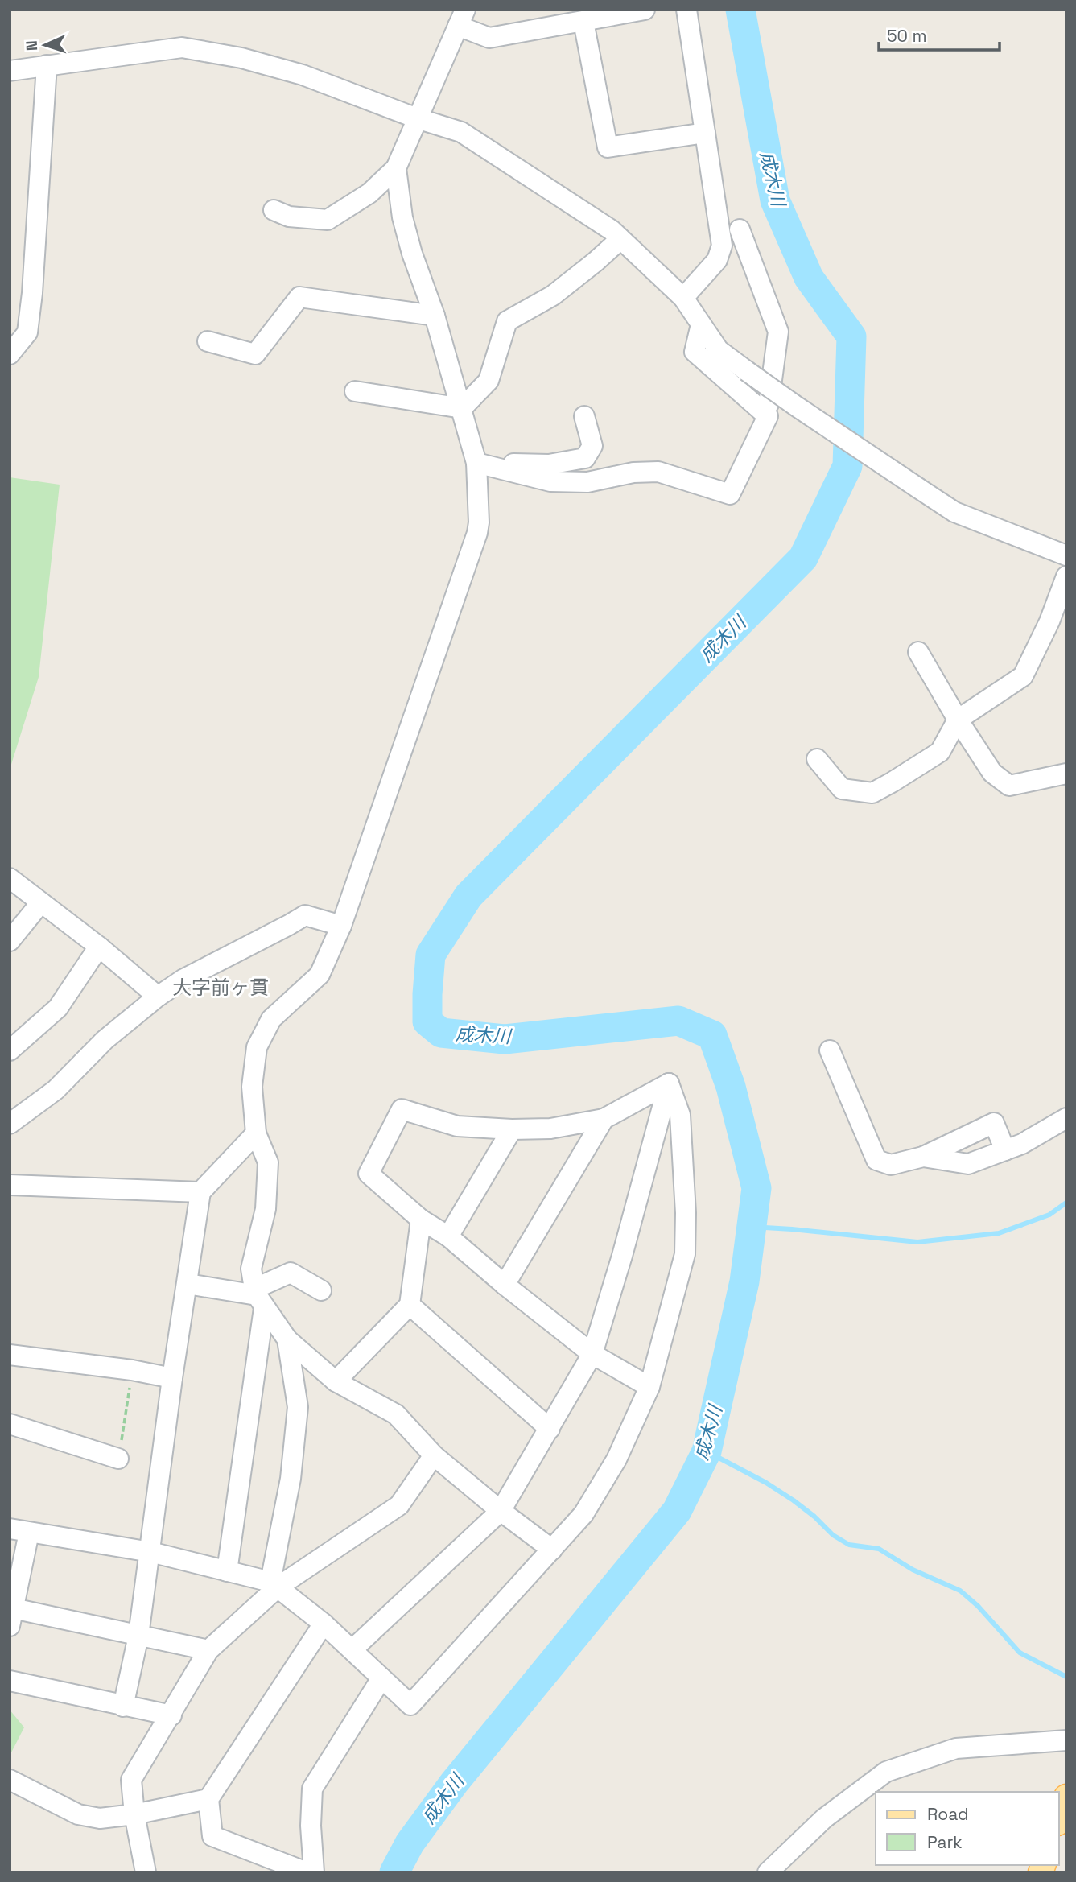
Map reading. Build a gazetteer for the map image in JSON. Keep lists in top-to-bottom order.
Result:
{
  "districts": ["大字前ヶ貫"],
  "water": ["成木川"],
  "legend": ["Road", "Park"],
  "scale_bar": "50 m",
  "north": "left"
}
